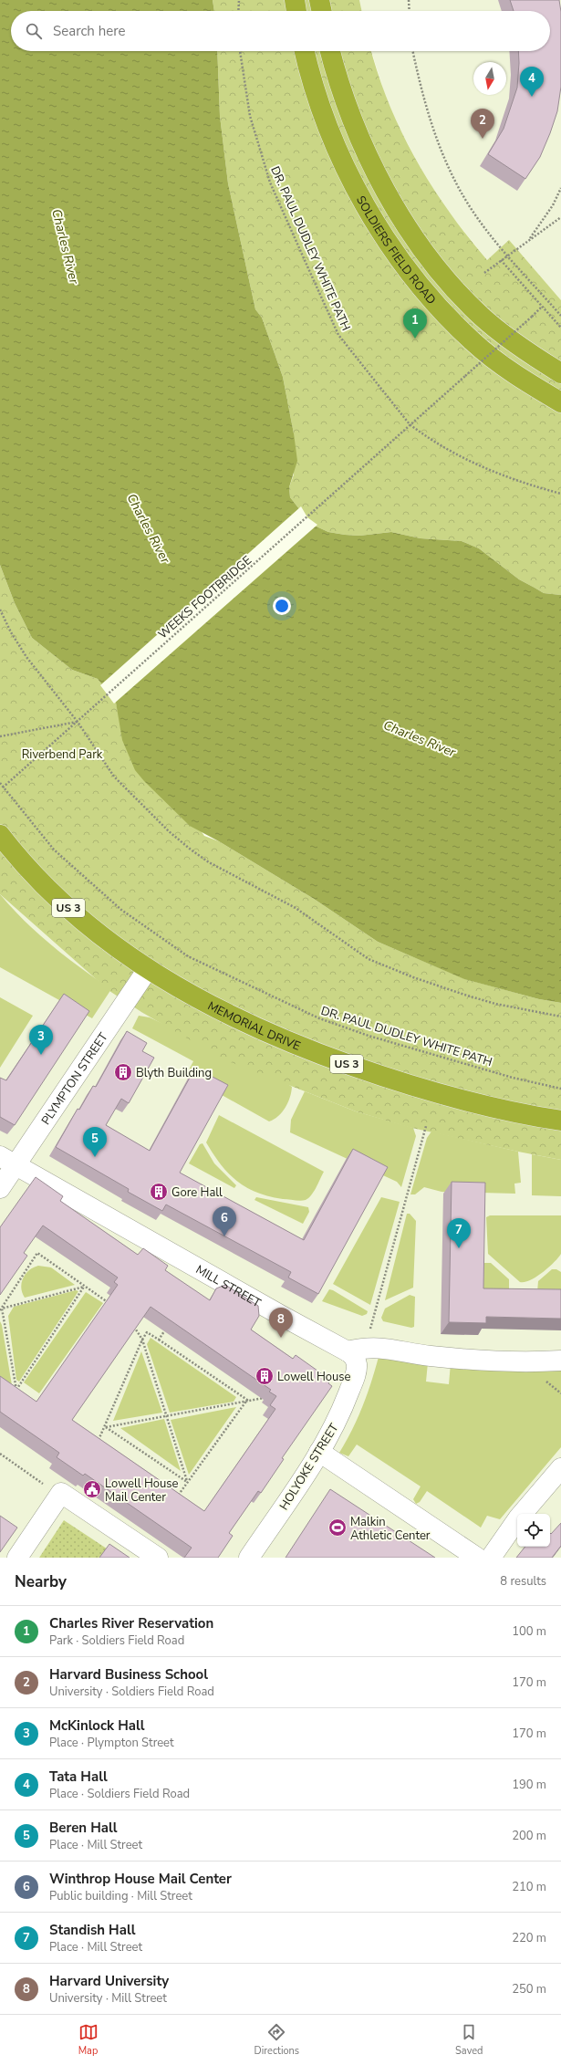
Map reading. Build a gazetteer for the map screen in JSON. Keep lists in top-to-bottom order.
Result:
{
  "streets": {
    "highway": ["SOLDIERS FIELD ROAD", "US 3", "MEMORIAL DRIVE"],
    "street": ["PLYMPTON STREET", "MILL STREET", "HOLYOKE STREET"],
    "path": ["DR. PAUL DUDLEY WHITE PATH", "WEEKS FOOTBRIDGE"]
  },
  "crossings": [
    ["DR. PAUL DUDLEY WHITE PATH", "WEEKS FOOTBRIDGE"],
    ["MEMORIAL DRIVE", "PLYMPTON STREET"],
    ["PLYMPTON STREET", "MILL STREET"],
    ["MILL STREET", "HOLYOKE STREET"]
  ],
  "water": ["Charles River"],
  "parks": ["Riverbend Park"],
  "places": {
    "building": ["Blyth Building", "Gore Hall", "Lowell House"],
    "public building": ["Lowell House Mail Center"],
    "sports": ["Malkin Athletic Center"]
  },
  "north": "bottom",
  "page": {
    "search": "Search here",
    "pins": [
      "4",
      "2",
      "1",
      "3",
      "5",
      "6",
      "7",
      "8"
    ],
    "heading": ["Nearby", "8 results"],
    "list": [
      {
        "mark": "1",
        "name": "Charles River Reservation",
        "note": "Park · Soldiers Field Road",
        "value": "100 m"
      },
      {
        "mark": "2",
        "name": "Harvard Business School",
        "note": "University · Soldiers Field Road",
        "value": "170 m"
      },
      {
        "mark": "3",
        "name": "McKinlock Hall",
        "note": "Place · Plympton Street",
        "value": "170 m"
      },
      {
        "mark": "4",
        "name": "Tata Hall",
        "note": "Place · Soldiers Field Road",
        "value": "190 m"
      },
      {
        "mark": "5",
        "name": "Beren Hall",
        "note": "Place · Mill Street",
        "value": "200 m"
      },
      {
        "mark": "6",
        "name": "Winthrop House Mail Center",
        "note": "Public building · Mill Street",
        "value": "210 m"
      },
      {
        "mark": "7",
        "name": "Standish Hall",
        "note": "Place · Mill Street",
        "value": "220 m"
      },
      {
        "mark": "8",
        "name": "Harvard University",
        "note": "University · Mill Street",
        "value": "250 m"
      }
    ],
    "nav": ["Map", "Directions", "Saved"]
  }
}
